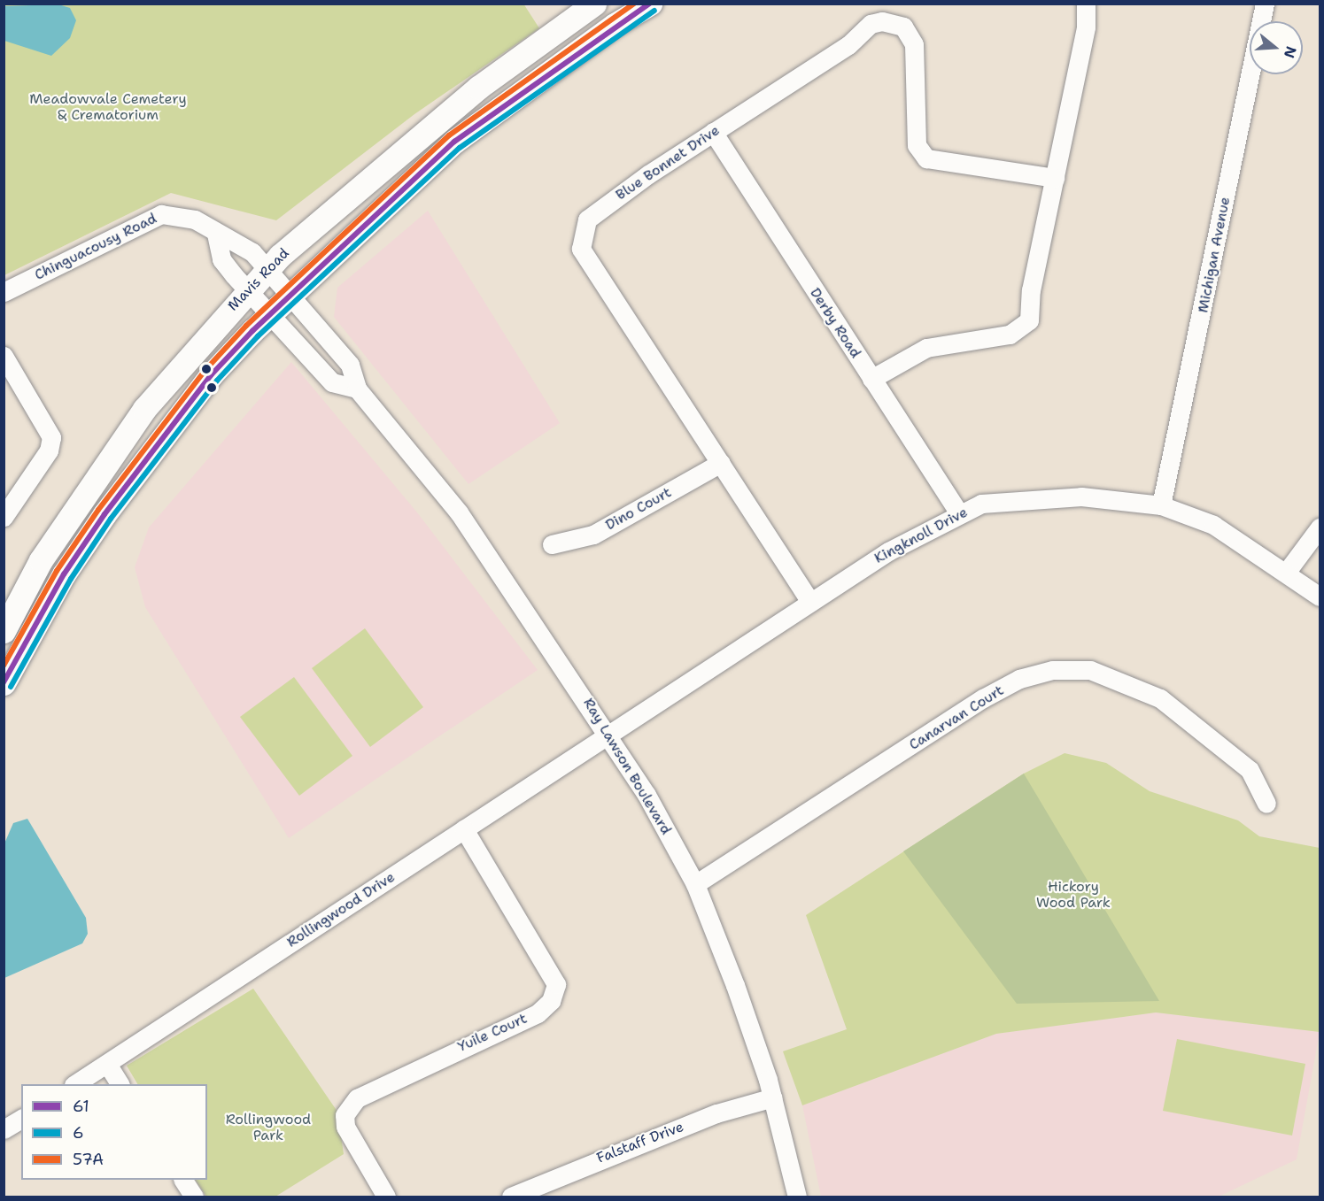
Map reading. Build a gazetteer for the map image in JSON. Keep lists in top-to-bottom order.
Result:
{
  "streets": {
    "main road": ["Mavis Road"],
    "street": [
      "Blue Bonnet Drive",
      "Chinguacousy Road",
      "Michigan Avenue",
      "Derby Road",
      "Dino Court",
      "Kingknoll Drive",
      "Canarvan Court",
      "Ray Lawson Boulevard",
      "Rollingwood Drive",
      "Yuile Court",
      "Falstaff Drive"
    ]
  },
  "crossings": [
    ["Blue Bonnet Drive", "Derby Road"],
    ["Blue Bonnet Drive", "Dino Court"],
    ["Blue Bonnet Drive", "Kingknoll Drive"],
    ["Chinguacousy Road", "Ray Lawson Boulevard"],
    ["Michigan Avenue", "Kingknoll Drive"],
    ["Mavis Road", "Ray Lawson Boulevard"],
    ["Derby Road", "Kingknoll Drive"],
    ["Kingknoll Drive", "Ray Lawson Boulevard"],
    ["Kingknoll Drive", "Rollingwood Drive"],
    ["Canarvan Court", "Ray Lawson Boulevard"],
    ["Ray Lawson Boulevard", "Rollingwood Drive"],
    ["Ray Lawson Boulevard", "Falstaff Drive"],
    ["Rollingwood Drive", "Yuile Court"]
  ],
  "parks": ["Meadowvale Cemetery & Crematorium", "Hickory Wood Park", "Rollingwood Park"],
  "lines": ["transit line 61", "transit line 57A", "transit line 6"],
  "legend": ["61", "6", "57A"],
  "north": "right"
}
